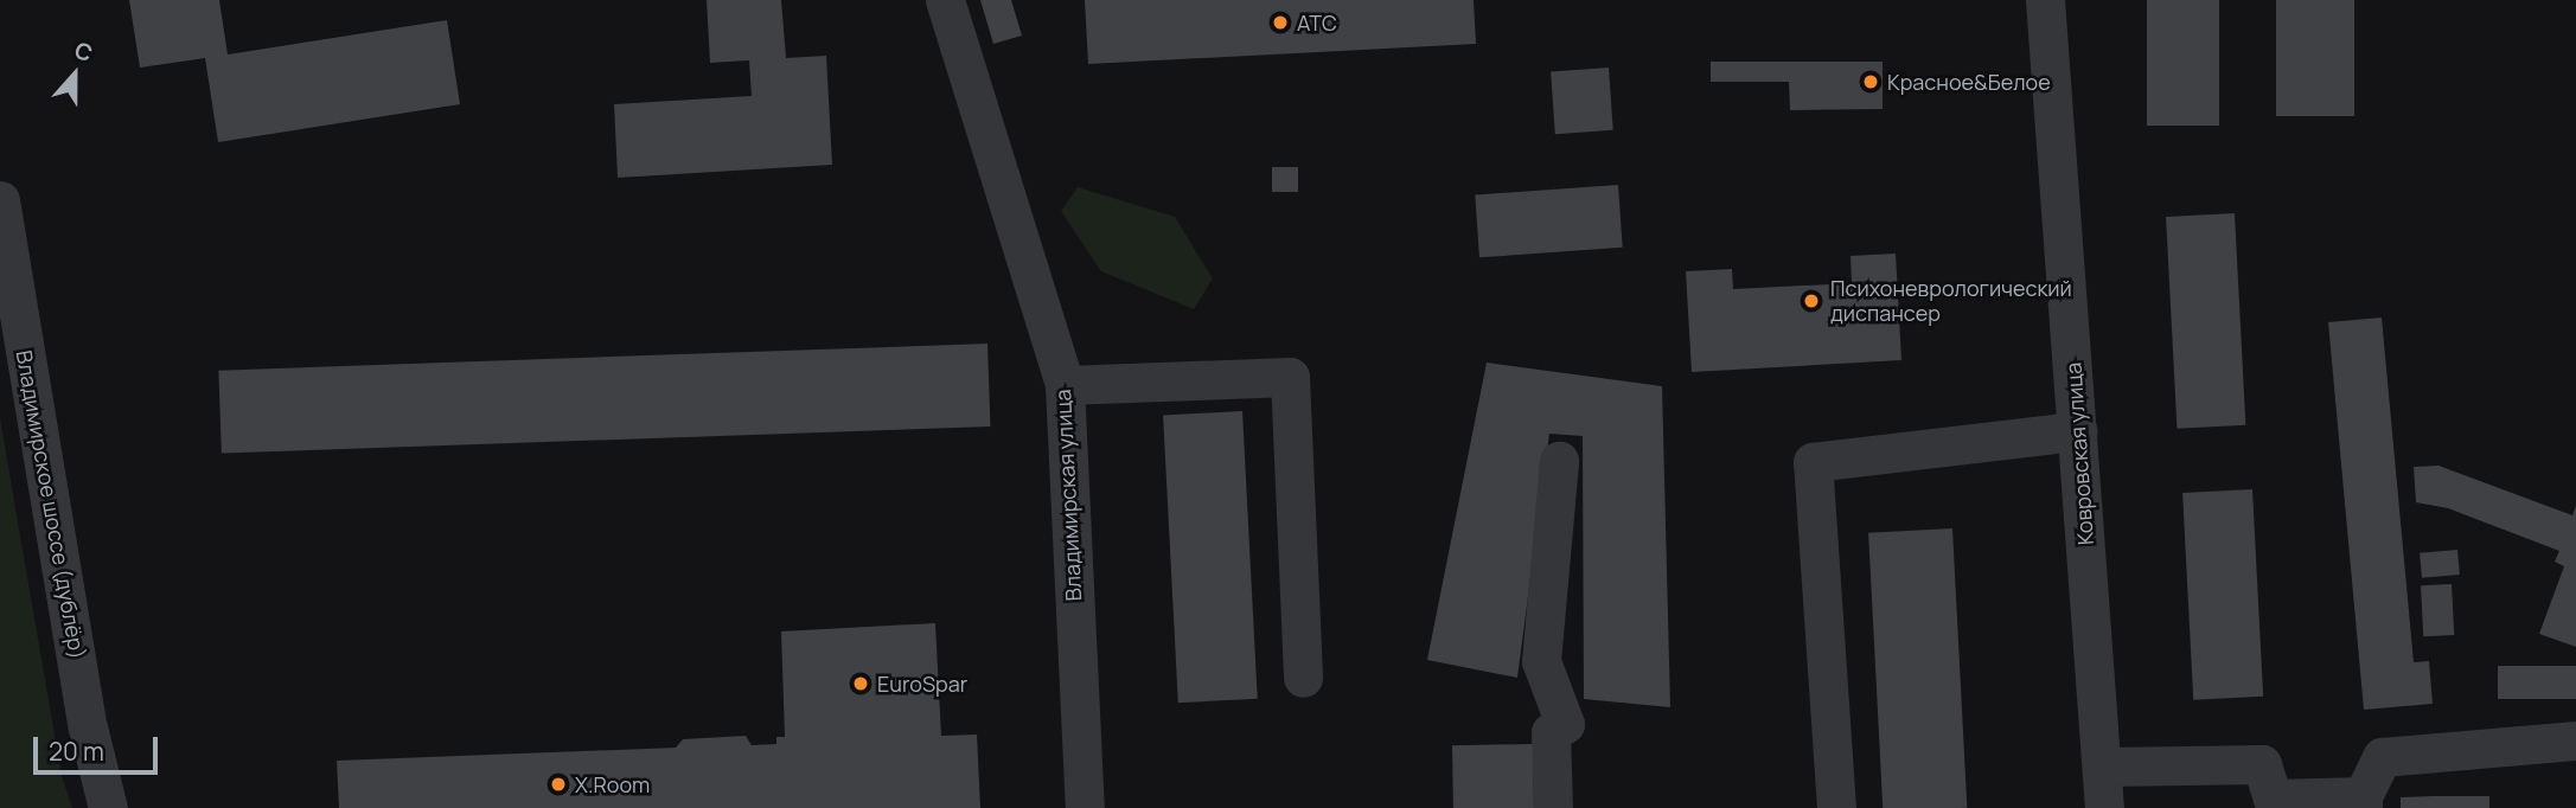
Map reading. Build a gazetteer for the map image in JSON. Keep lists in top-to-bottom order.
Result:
{
  "streets": {
    "street": ["Ковровская улица", "Владимирская улица", "Владимирское шоссе (дублёр)"]
  },
  "places": [
    "АТС",
    "Красное&Белое",
    "Психоневрологический диспансер",
    "EuroSpar",
    "Х.Room"
  ],
  "scale_bar": "20 m",
  "north": "top"
}
